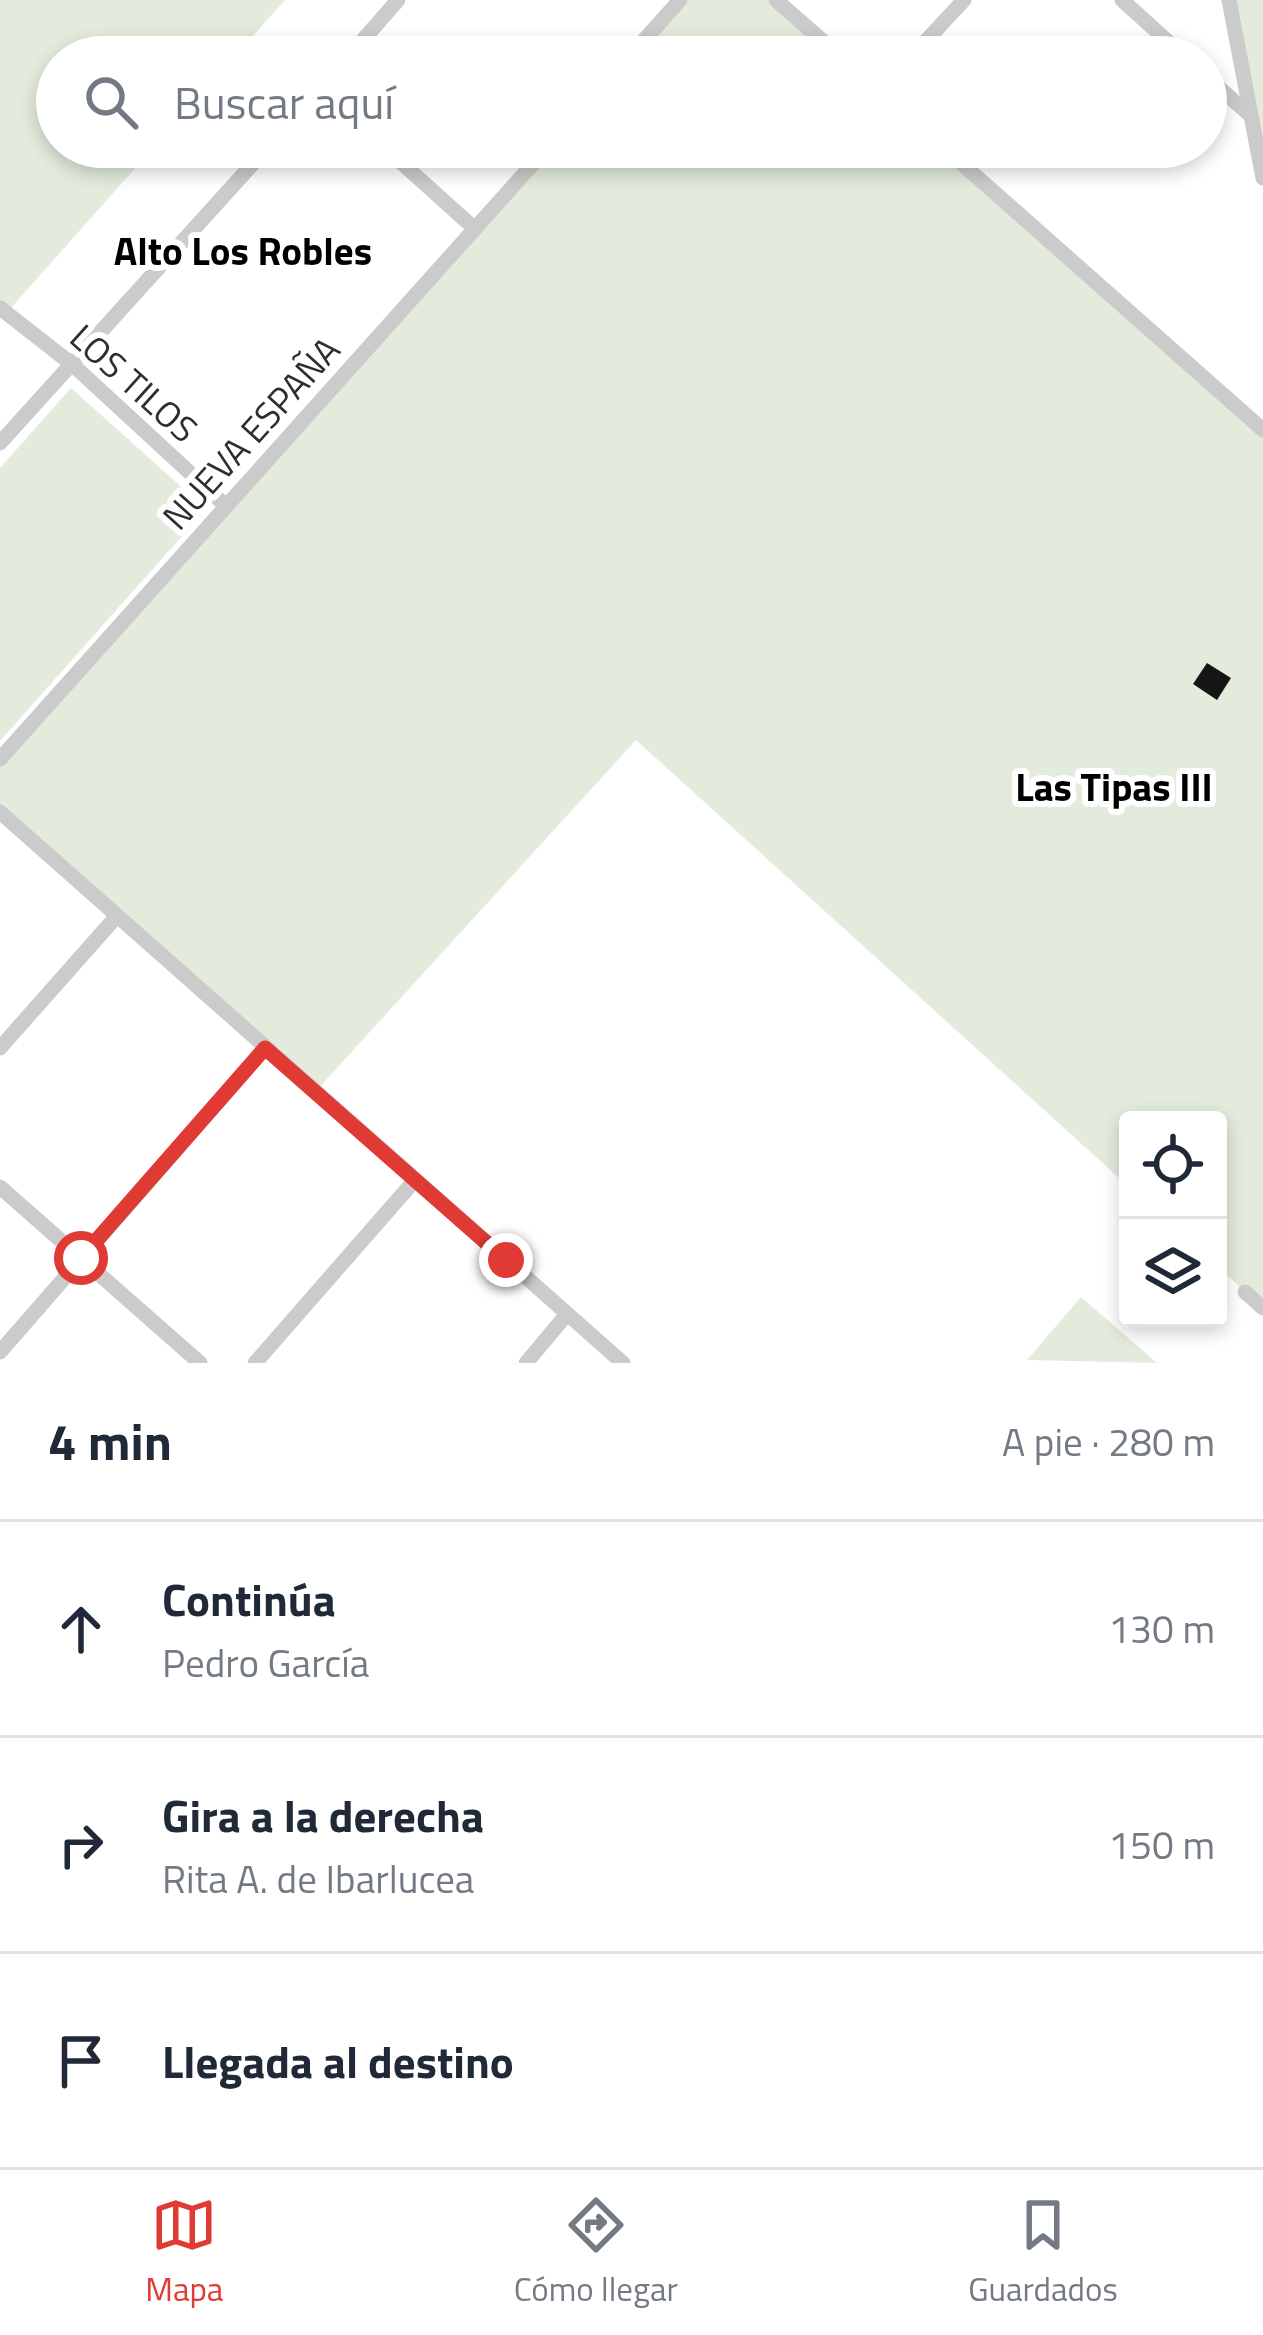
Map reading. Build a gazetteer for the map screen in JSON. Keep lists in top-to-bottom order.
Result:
{
  "streets": {
    "street": ["LOS TILOS", "NUEVA ESPAÑA"]
  },
  "crossings": [
    ["LOS TILOS", "NUEVA ESPAÑA"]
  ],
  "districts": ["Alto Los Robles", "Las Tipas III"],
  "page": {
    "search": "Buscar aquí",
    "heading": ["4 min", "A pie · 280 m"],
    "list": [
      ["Continúa", "Pedro García", "130 m"],
      ["Gira a la derecha", "Rita A. de Ibarlucea", "150 m"],
      "Llegada al destino"
    ],
    "nav": ["Mapa", "Cómo llegar", "Guardados"]
  }
}
